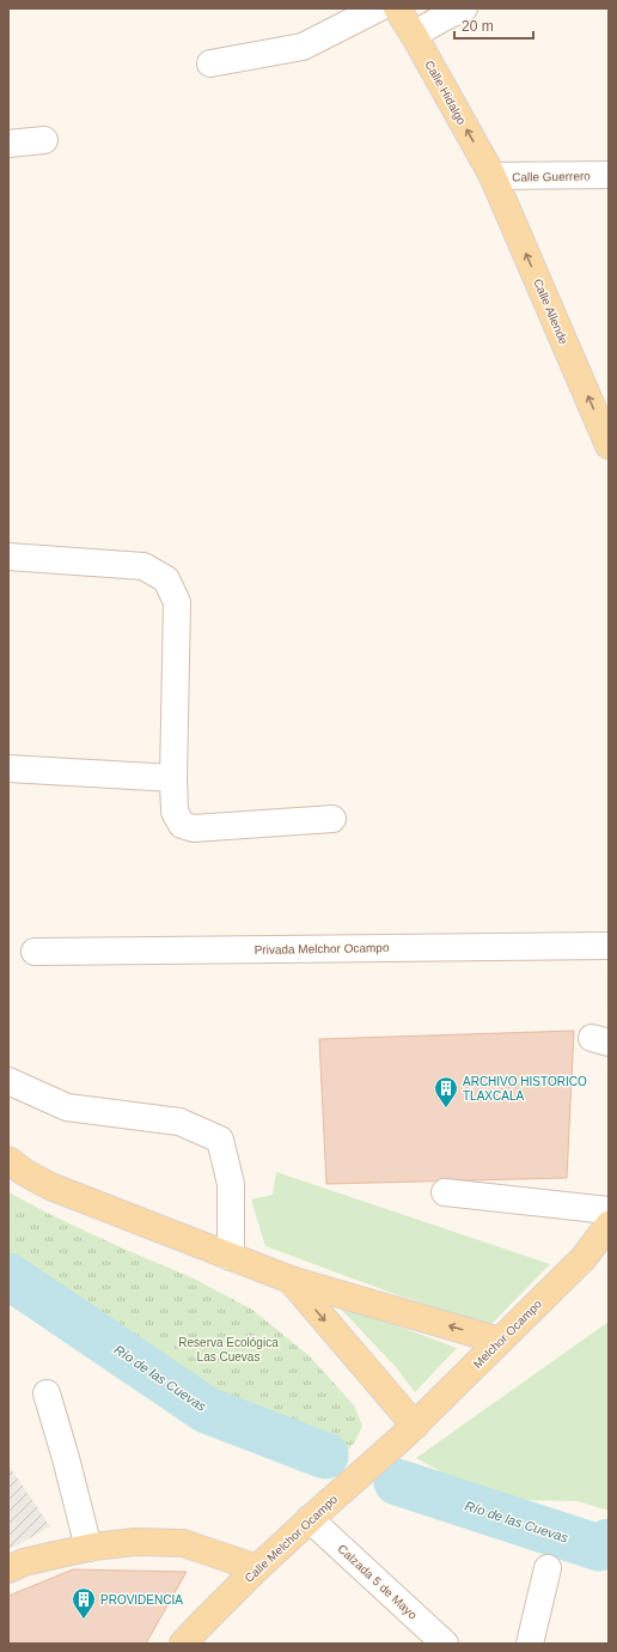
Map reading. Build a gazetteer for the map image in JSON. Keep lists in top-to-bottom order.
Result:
{
  "streets": {
    "main road": [
      "Calle Hidalgo",
      "Calle Allende",
      "Melchor Ocampo",
      "Calle Melchor Ocampo"
    ],
    "street": ["Calle Guerrero", "Privada Melchor Ocampo", "Calzada 5 de Mayo"]
  },
  "crossings": [
    ["Calle Hidalgo", "Calle Guerrero"],
    ["Calle Hidalgo", "Calle Allende"],
    ["Calle Guerrero", "Calle Allende"],
    ["Melchor Ocampo", "Calle Melchor Ocampo"],
    ["Calle Melchor Ocampo", "Calzada 5 de Mayo"]
  ],
  "one_way": ["Calle Hidalgo", "Calle Allende"],
  "water": ["Río de las Cuevas"],
  "parks": ["Reserva Ecológica Las Cuevas"],
  "places": {
    "building": ["ARCHIVO HISTORICO TLAXCALA", "PROVIDENCIA"]
  },
  "scale_bar": "20 m"
}
